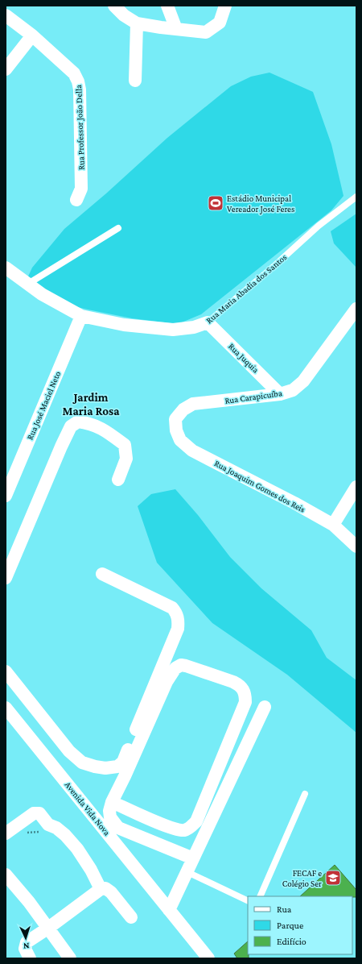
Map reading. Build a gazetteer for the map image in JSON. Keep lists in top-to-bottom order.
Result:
{
  "streets": {
    "street": [
      "Rua Professor João Della",
      "Rua Maria Abadia dos Santos",
      "Rua Juquia",
      "Rua Carapicuíba",
      "Rua José Maciel Neto",
      "Rua Joaquim Gomes dos Reis",
      "Avenida Vida Nova"
    ]
  },
  "crossings": [
    ["Rua Maria Abadia dos Santos", "Rua Juquia"],
    ["Rua Maria Abadia dos Santos", "Rua José Maciel Neto"],
    ["Rua Juquia", "Rua Carapicuíba"],
    ["Rua Carapicuíba", "Rua Joaquim Gomes dos Reis"]
  ],
  "districts": ["Jardim Maria Rosa"],
  "places": {
    "sports": ["Estádio Municipal Vereador José Feres"],
    "school or university": ["FECAF e Colégio Ser"]
  },
  "legend": ["Rua", "Parque", "Edifício"],
  "north": "bottom"
}
